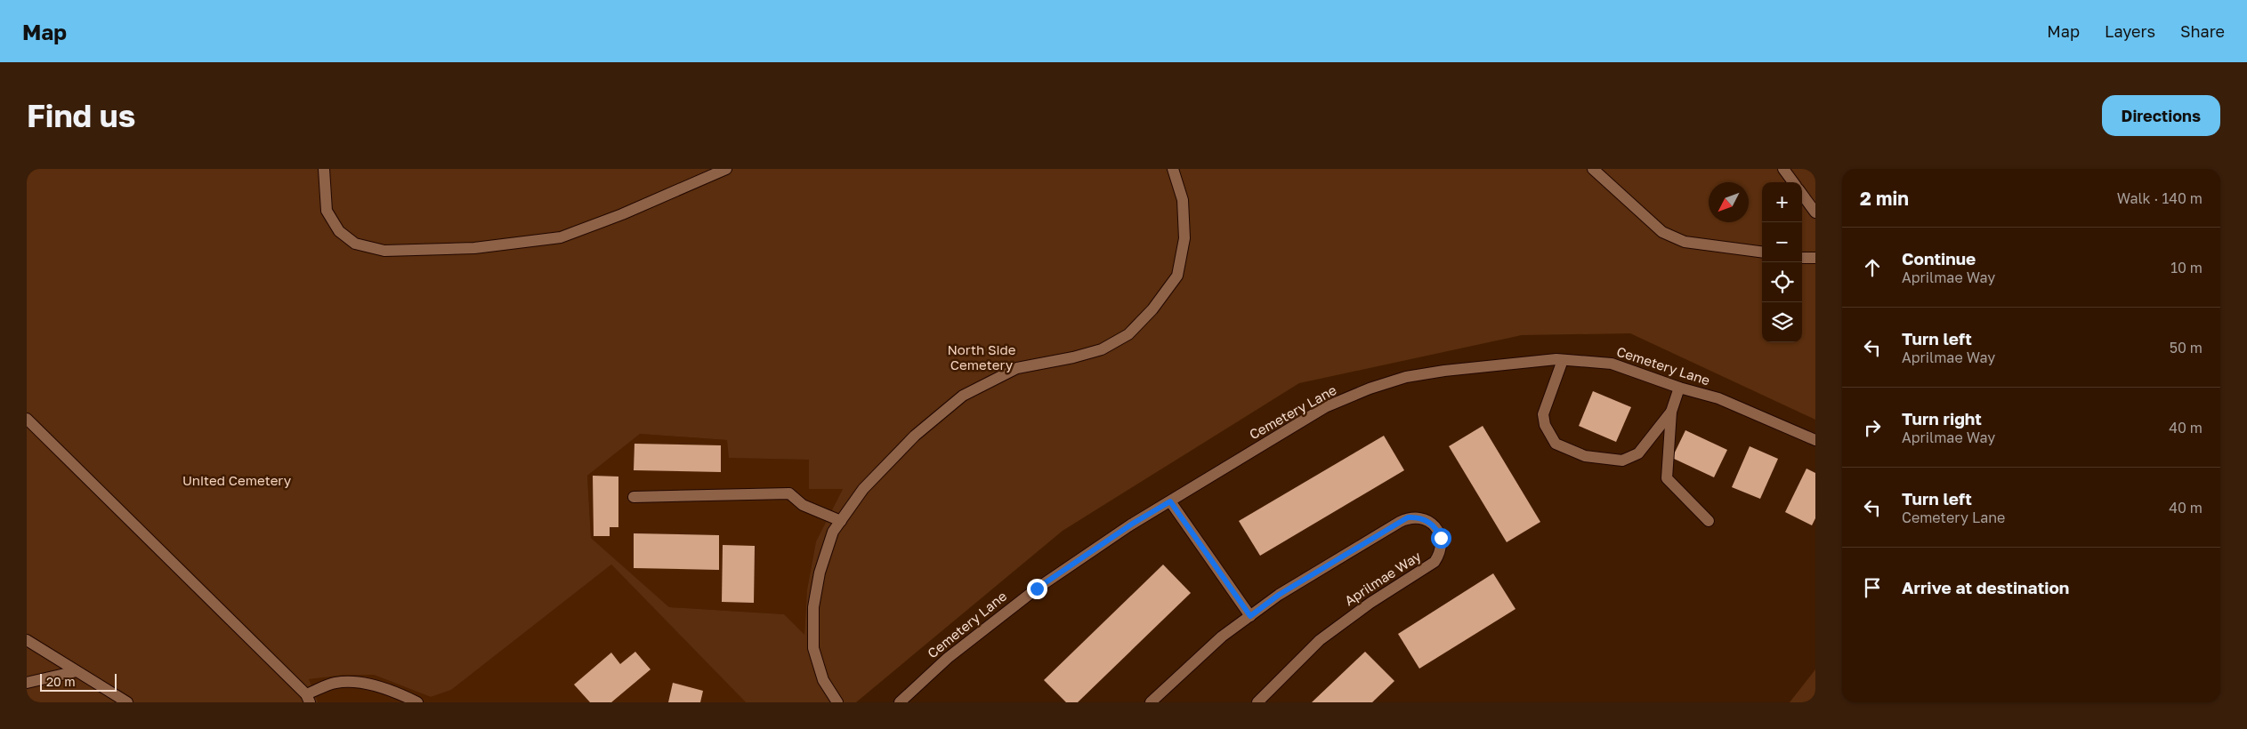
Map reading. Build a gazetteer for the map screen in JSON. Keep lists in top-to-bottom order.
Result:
{
  "streets": {
    "street": ["Cemetery Lane", "Aprilmae Way"]
  },
  "parks": ["North Side Cemetery", "United Cemetery"],
  "scale_bar": "20 m",
  "north": "bottom left",
  "page": {
    "header": "Map",
    "nav": ["Map", "Layers", "Share"],
    "buttons": "Directions",
    "title": "Find us",
    "heading": ["2 min", "Walk · 140 m"],
    "map_buttons": ["+", "−"],
    "list": [
      ["Continue", "Aprilmae Way", "10 m"],
      ["Turn left", "Aprilmae Way", "50 m"],
      ["Turn right", "Aprilmae Way", "40 m"],
      ["Turn left", "Cemetery Lane", "40 m"],
      "Arrive at destination"
    ],
    "scale": "20 m"
  }
}
